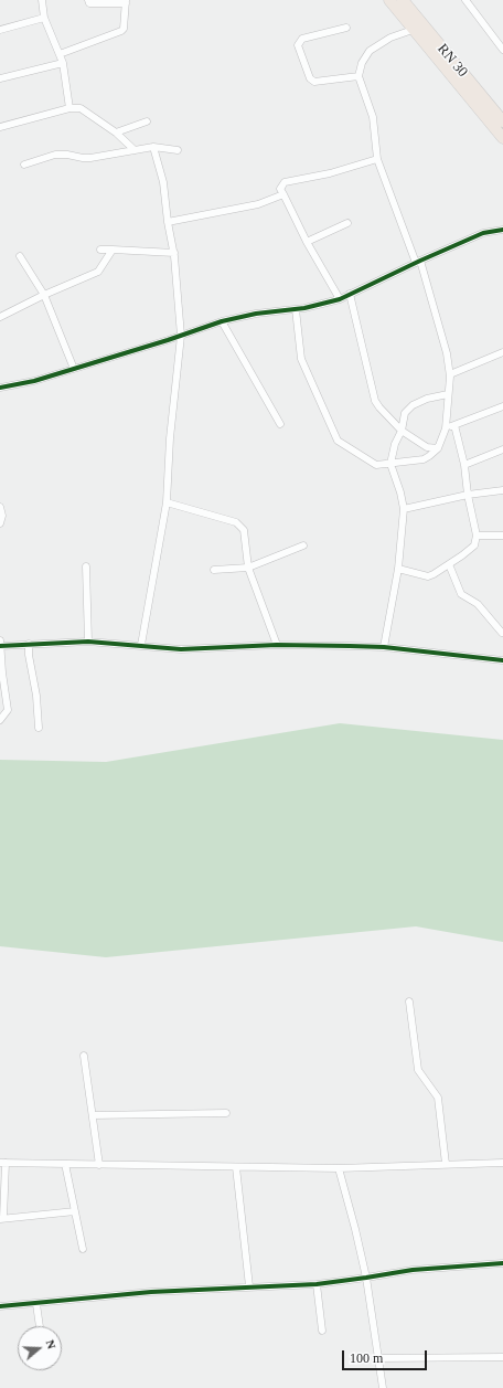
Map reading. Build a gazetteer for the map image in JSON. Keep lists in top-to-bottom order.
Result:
{
  "streets": {
    "main road": ["RN 30"]
  },
  "scale_bar": "100 m",
  "north": "right"
}
